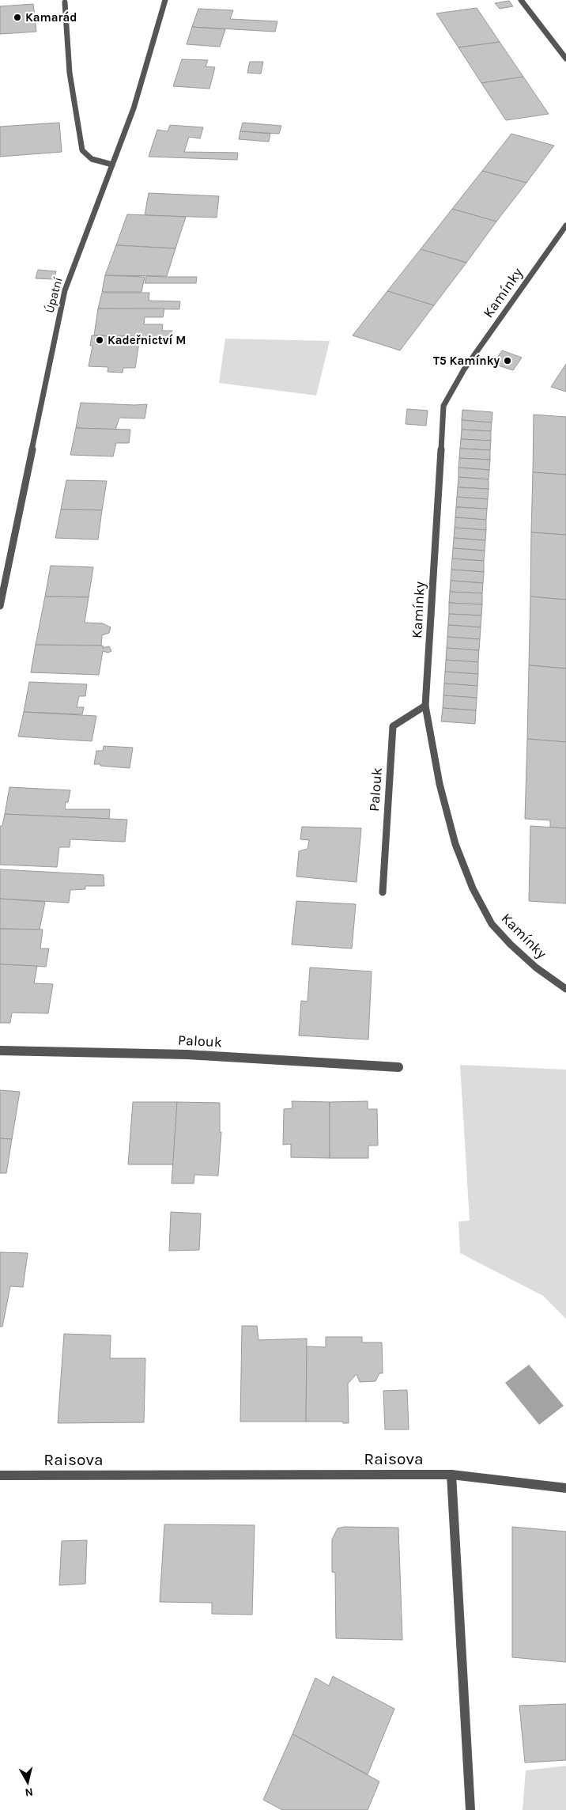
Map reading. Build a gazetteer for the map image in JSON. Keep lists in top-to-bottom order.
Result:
{
  "streets": {
    "street": [
      "Kamínky",
      "Úpatní",
      "Palouk",
      "Raisova"
    ]
  },
  "crossings": [
    ["Kamínky", "Palouk"]
  ],
  "places": ["Kamarád", "Kadeřnictví M", "T5 Kamínky"],
  "north": "bottom"
}
